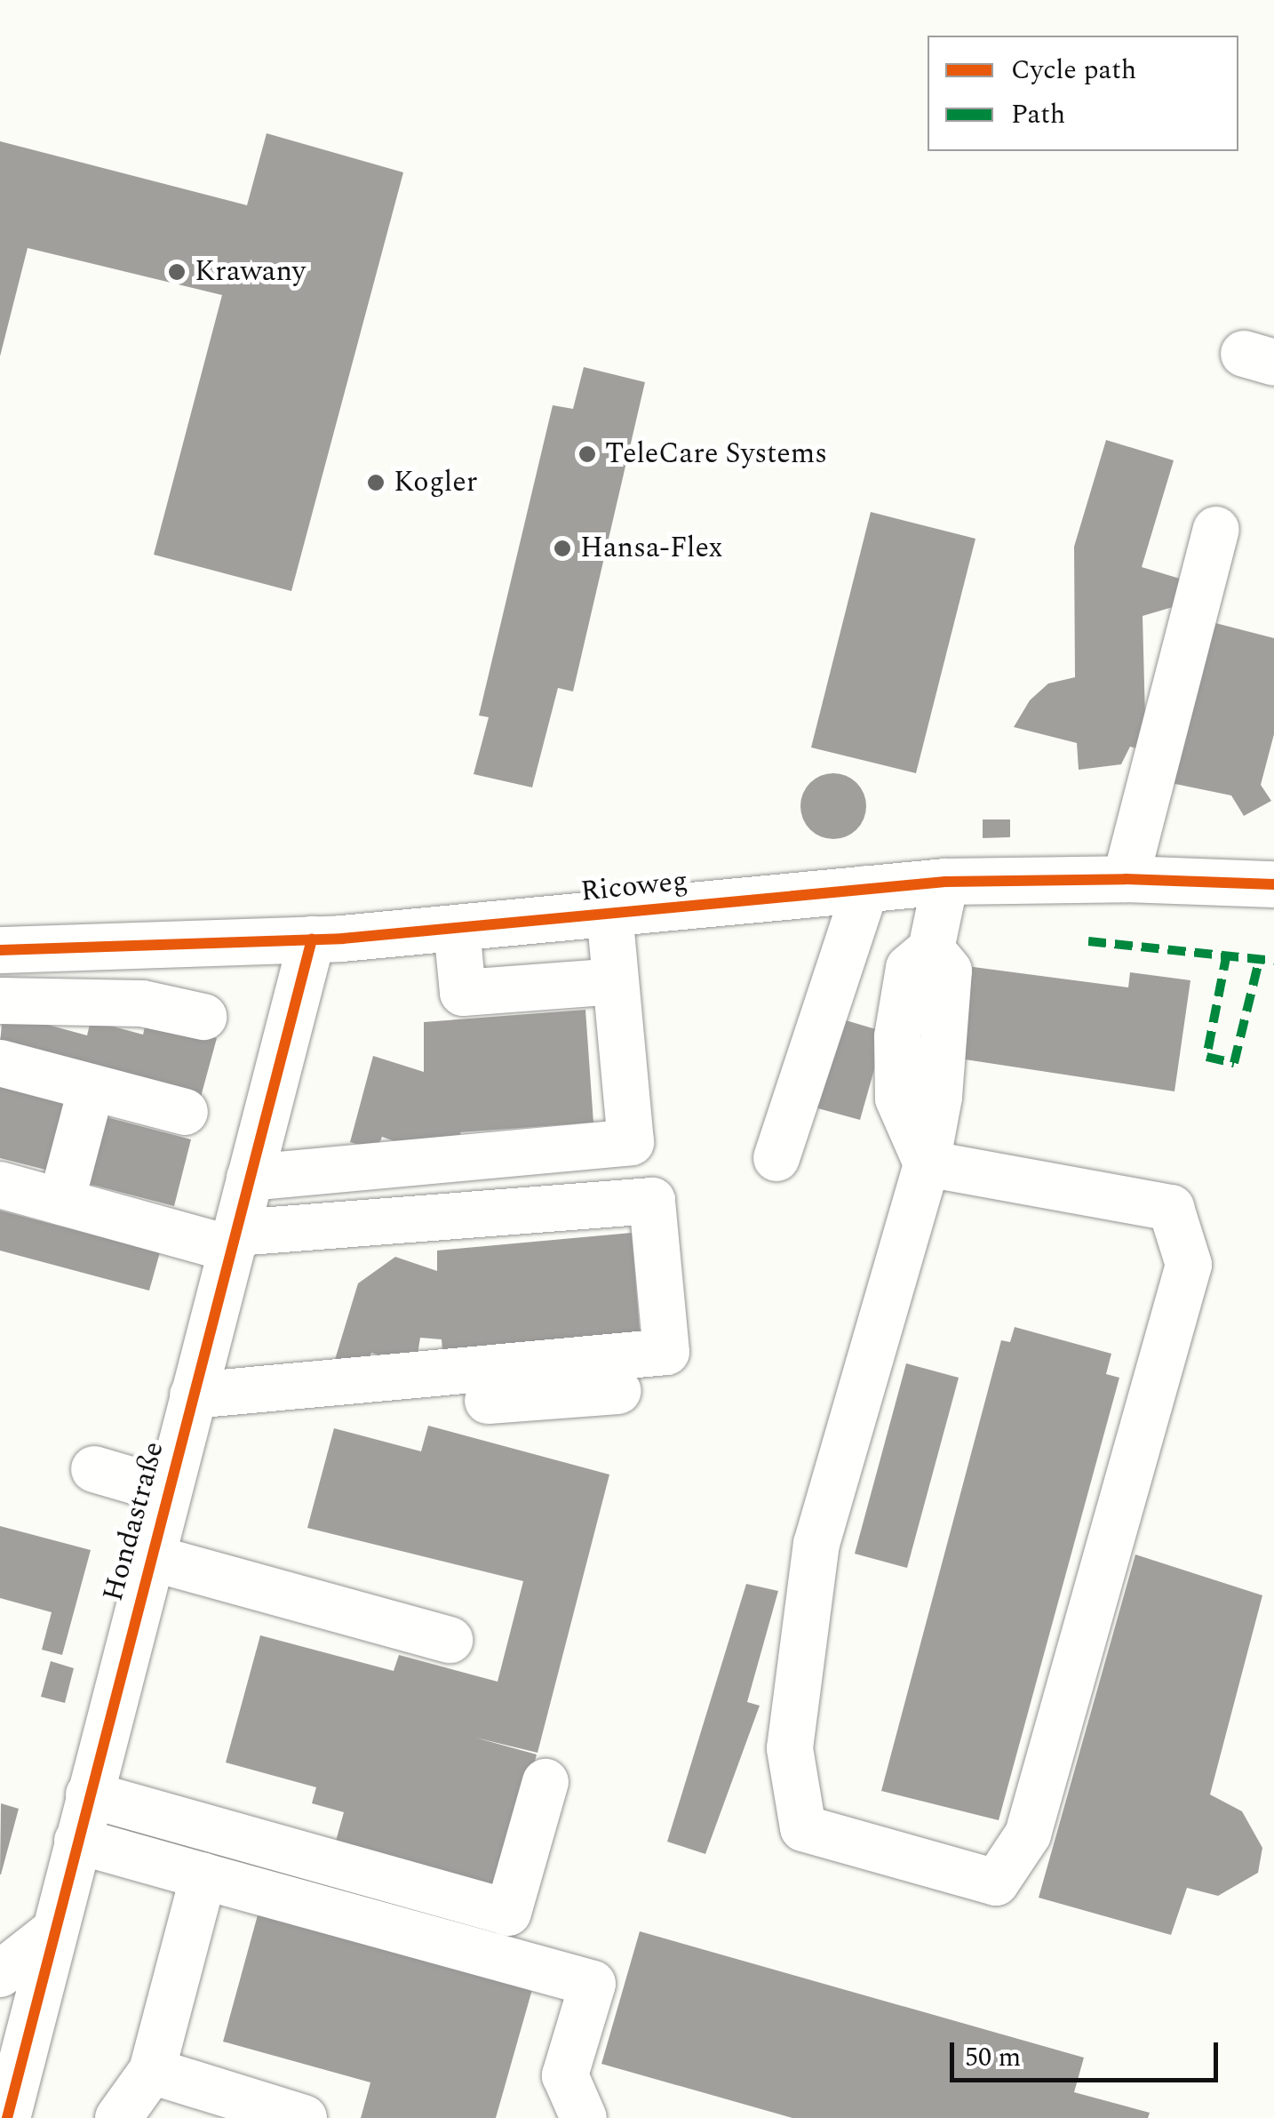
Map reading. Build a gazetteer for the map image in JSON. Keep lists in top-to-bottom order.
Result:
{
  "streets": {
    "street": ["Ricoweg", "Hondastraße"]
  },
  "crossings": [
    ["Ricoweg", "Hondastraße"]
  ],
  "places": [
    "Krawany",
    "TeleCare Systems",
    "Kogler",
    "Hansa-Flex"
  ],
  "legend": ["Cycle path", "Path"],
  "scale_bar": "50 m"
}
